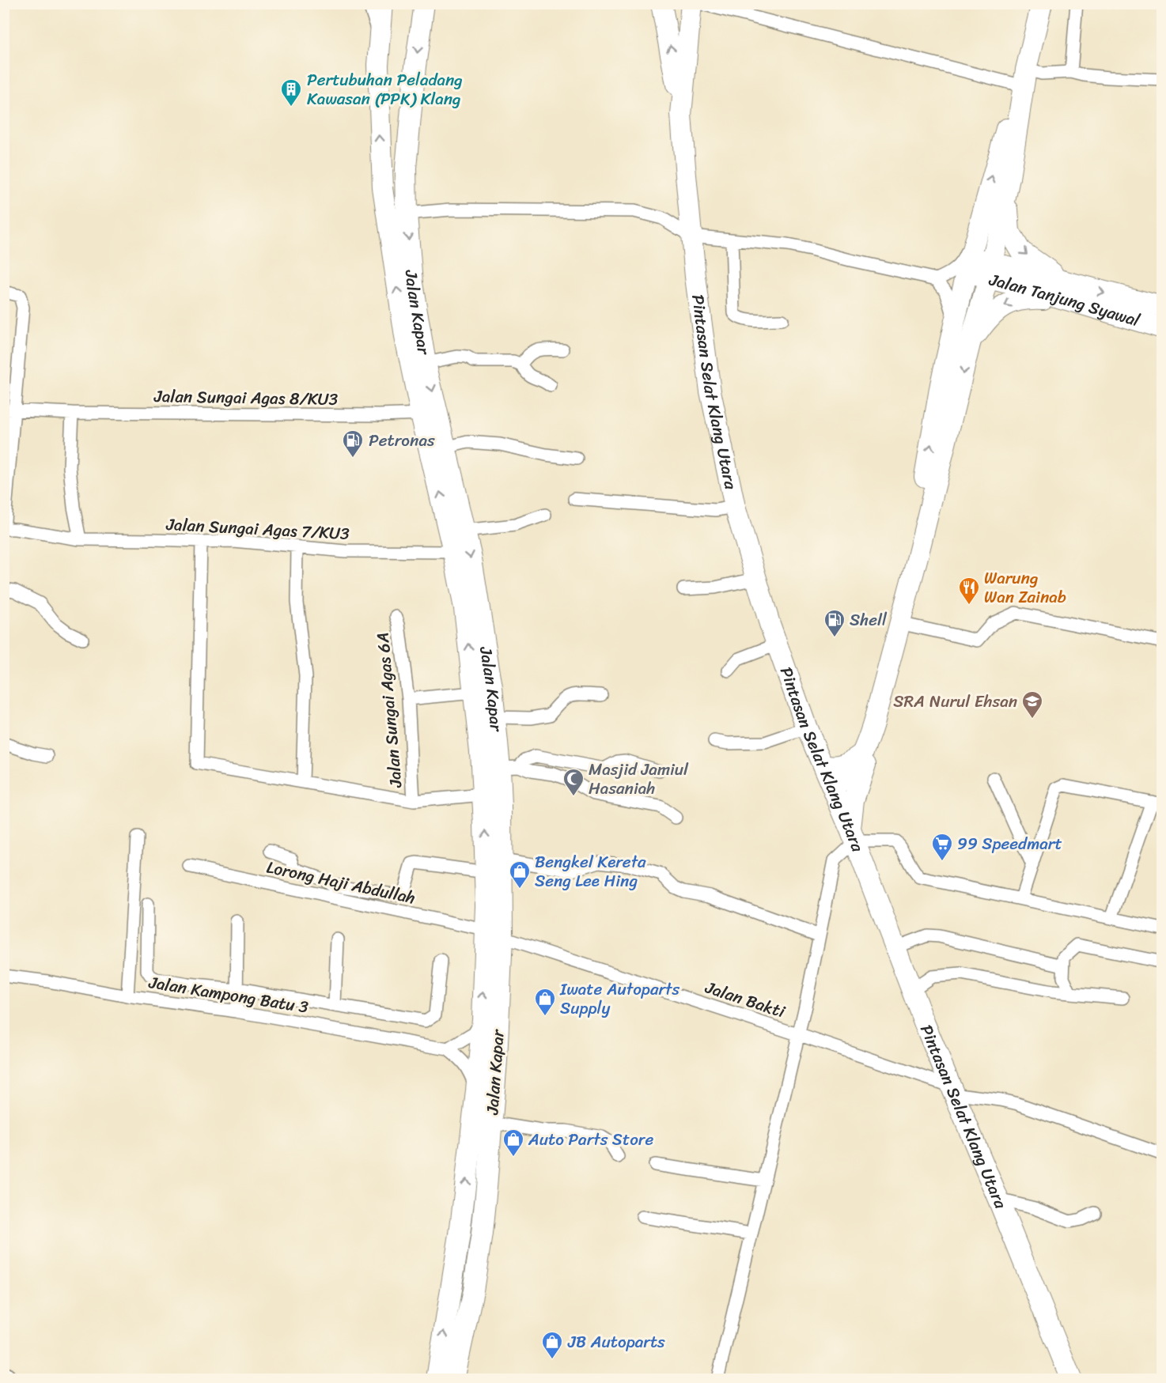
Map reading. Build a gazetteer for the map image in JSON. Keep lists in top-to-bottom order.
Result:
{
  "streets": {
    "main road": ["Jalan Tanjung Syawal", "Jalan Kapar", "Pintasan Selat Klang Utara"],
    "street": [
      "Jalan Sungai Agas 8/KU3",
      "Jalan Sungai Agas 7/KU3",
      "Jalan Sungai Agas 6A",
      "Lorong Haji Abdullah",
      "Jalan Kampong Batu 3",
      "Jalan Bakti"
    ]
  },
  "crossings": [
    ["Jalan Kapar", "Jalan Sungai Agas 8/KU3"],
    ["Jalan Kapar", "Jalan Sungai Agas 7/KU3"],
    ["Jalan Kapar", "Lorong Haji Abdullah"],
    ["Jalan Kapar", "Jalan Bakti"],
    ["Pintasan Selat Klang Utara", "Jalan Bakti"],
    ["Lorong Haji Abdullah", "Jalan Bakti"]
  ],
  "places": {
    "building": ["Pertubuhan Peladang Kawasan (PPK) Klang"],
    "fuel station": ["Petronas", "Shell"],
    "restaurant": ["Warung Wan Zainab"],
    "school or university": ["SRA Nurul Ehsan"],
    "mosque": ["Masjid Jamiul Hasaniah"],
    "supermarket": ["99 Speedmart"],
    "shop": [
      "Bengkel Kereta Seng Lee Hing",
      "Iwate Autoparts Supply",
      "Auto Parts Store",
      "JB Autoparts"
    ]
  }
}
